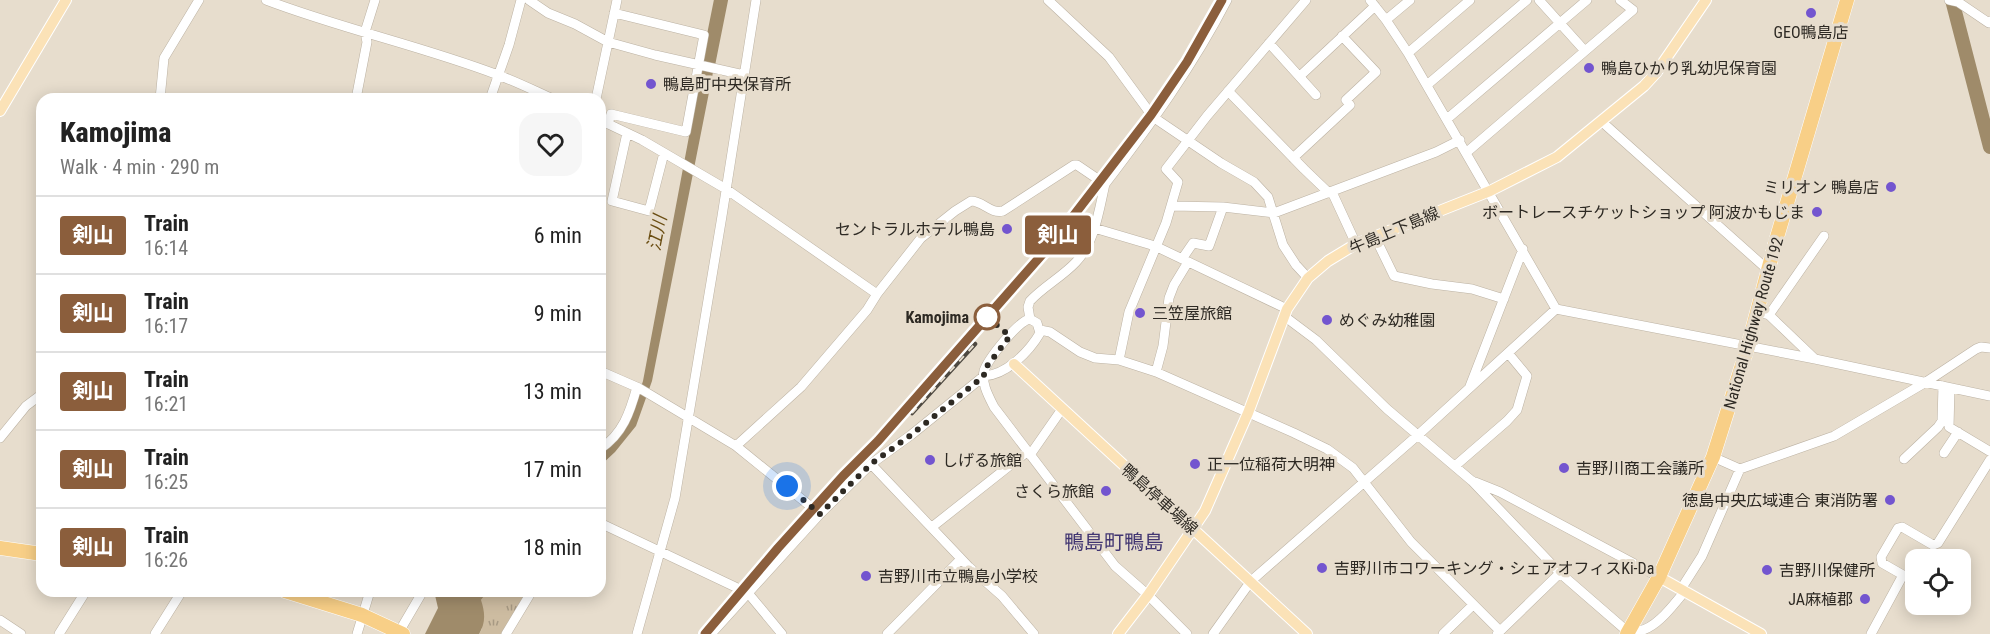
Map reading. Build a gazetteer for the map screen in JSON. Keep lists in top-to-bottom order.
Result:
{
  "streets": {
    "highway": ["National Highway Route 192"],
    "main road": ["牛島上下島線", "鴨島停車場線"]
  },
  "crossings": [
    ["牛島上下島線", "鴨島停車場線"]
  ],
  "districts": ["鴨島町鴨島"],
  "water": ["江川"],
  "places": [
    "GEO鴨島店",
    "鴨島ひかり乳幼児保育園",
    "鴨島町中央保育所",
    "ミリオン 鴨島店",
    "ボートレースチケットショップ 阿波かもじま",
    "セントラルホテル鴨島",
    "三笠屋旅館",
    "Kamojima",
    "めぐみ幼稚園",
    "しげる旅館",
    "正一位稲荷大明神",
    "吉野川商工会議所",
    "さくら旅館",
    "徳島中央広域連合 東消防署",
    "吉野川市コワーキング・シェアオフィスKi-Da",
    "吉野川保健所",
    "吉野川市立鴨島小学校",
    "JA麻植郡"
  ],
  "page": {
    "on_map": "剣山",
    "heading": ["Kamojima", "Walk · 4 min · 290 m"],
    "list": [
      {
        "mark": "剣山",
        "name": "Train",
        "note": "16:14",
        "value": "6 min"
      },
      {
        "mark": "剣山",
        "name": "Train",
        "note": "16:17",
        "value": "9 min"
      },
      {
        "mark": "剣山",
        "name": "Train",
        "note": "16:21",
        "value": "13 min"
      },
      {
        "mark": "剣山",
        "name": "Train",
        "note": "16:25",
        "value": "17 min"
      },
      {
        "mark": "剣山",
        "name": "Train",
        "note": "16:26",
        "value": "18 min"
      }
    ]
  }
}
